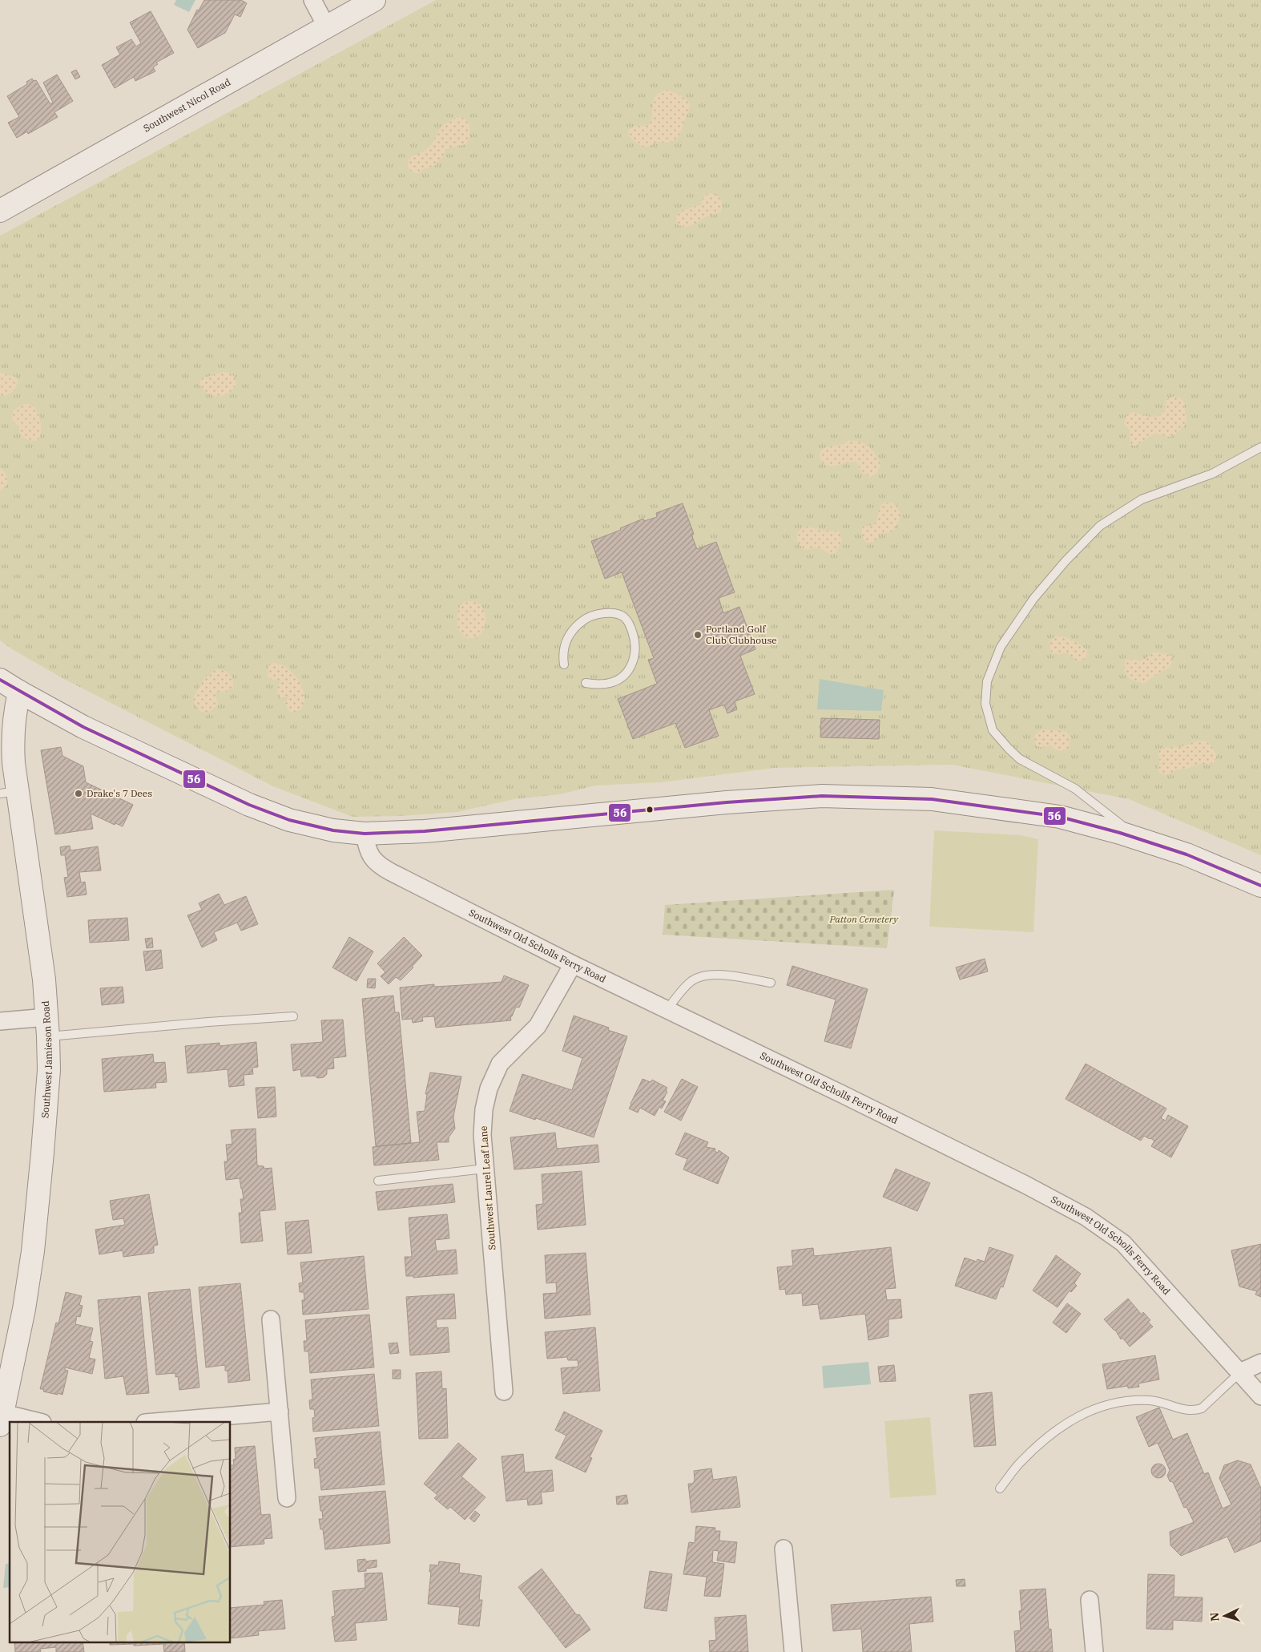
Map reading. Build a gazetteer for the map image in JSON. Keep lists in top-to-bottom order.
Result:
{
  "streets": {
    "main road": ["Southwest Nicol Road", "Southwest Jamieson Road"],
    "street": ["Southwest Old Scholls Ferry Road", "Southwest Laurel Leaf Lane"]
  },
  "crossings": [
    ["Southwest Old Scholls Ferry Road", "Southwest Laurel Leaf Lane"]
  ],
  "parks": ["Patton Cemetery"],
  "places": ["Portland Golf Club Clubhouse", "Drake's 7 Dees"],
  "lines": ["transit line 56"],
  "north": "left"
}
